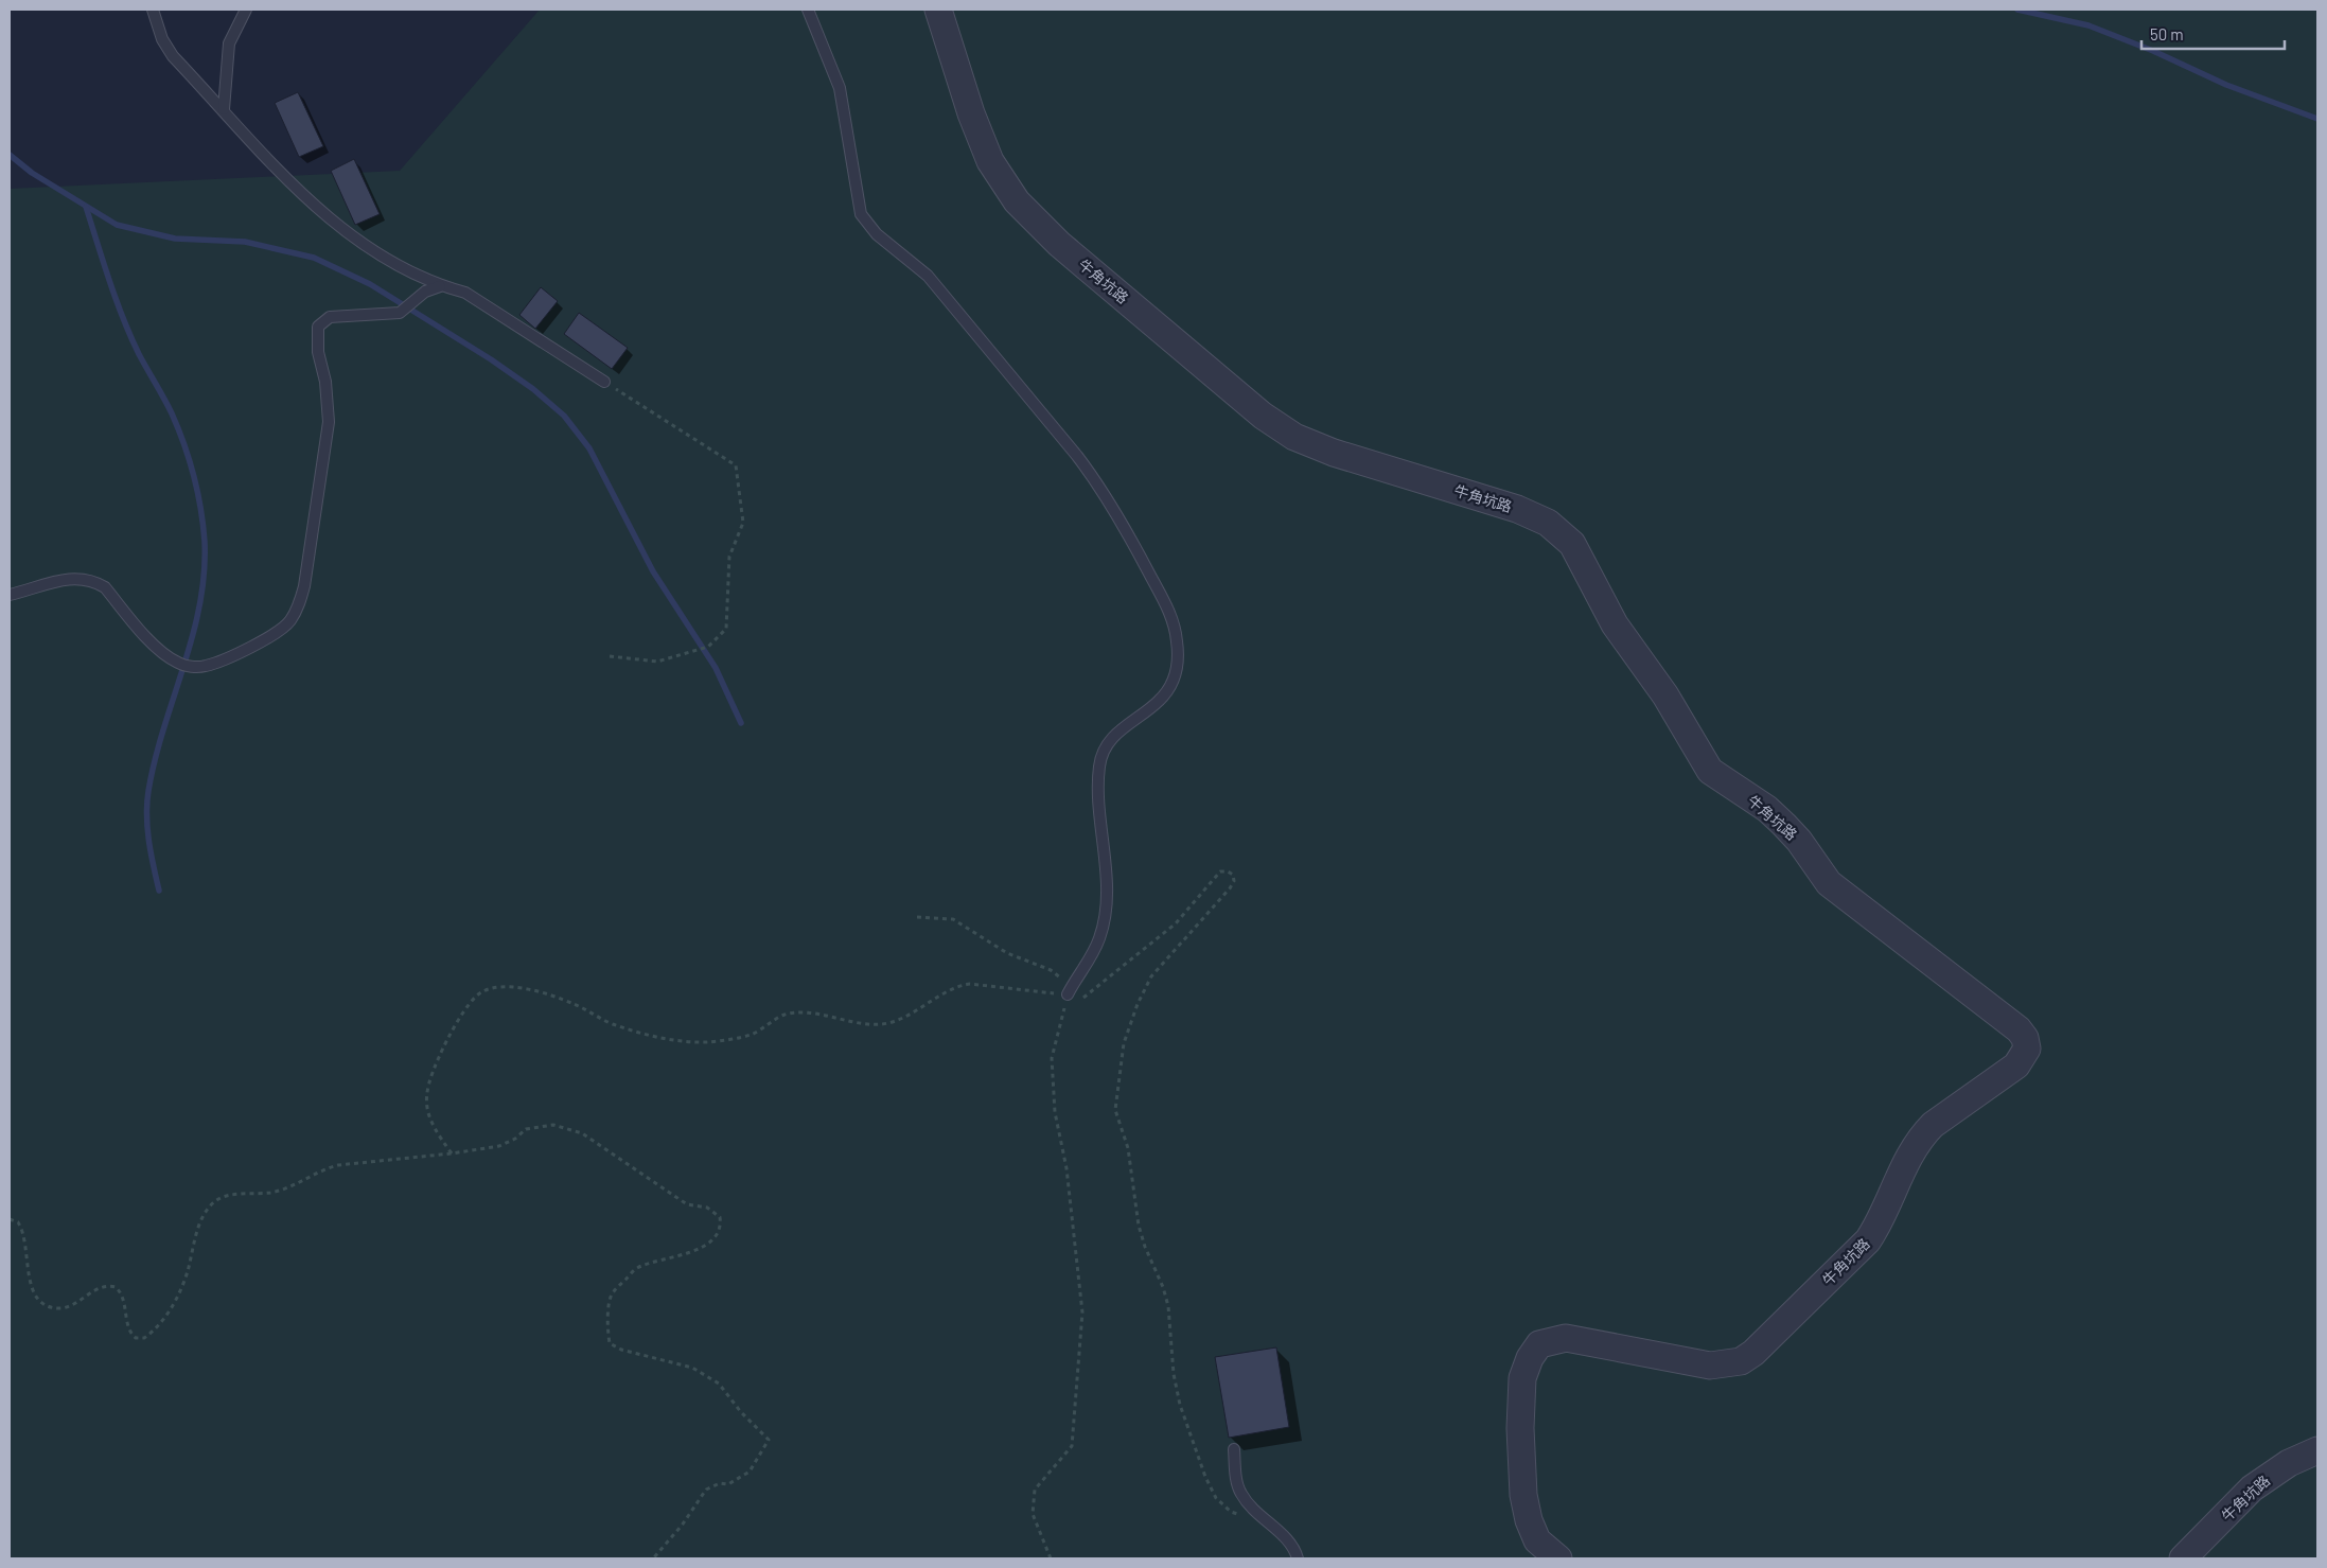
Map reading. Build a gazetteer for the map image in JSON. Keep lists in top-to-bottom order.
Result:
{
  "streets": {
    "street": ["牛角坑路"]
  },
  "scale_bar": "50 m"
}
